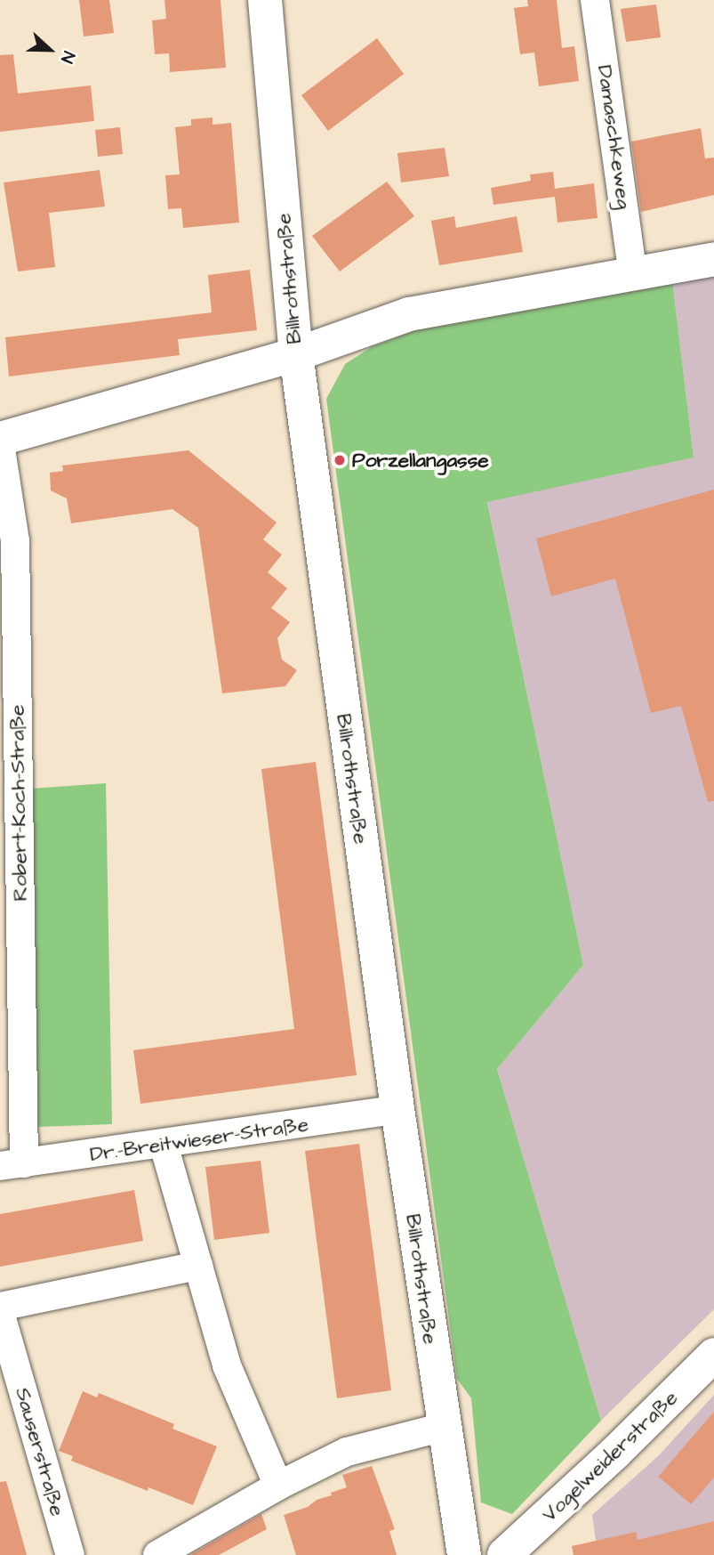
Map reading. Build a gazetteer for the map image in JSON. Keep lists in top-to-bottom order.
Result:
{
  "streets": {
    "street": [
      "Damaschkeweg",
      "Billrothstraße",
      "Robert-Koch-Straße",
      "Dr.-Breitwieser-Straße",
      "Sauserstraße",
      "Vogelweiderstraße"
    ]
  },
  "crossings": [
    ["Billrothstraße", "Dr.-Breitwieser-Straße"],
    ["Robert-Koch-Straße", "Dr.-Breitwieser-Straße"]
  ],
  "places": ["Porzellangasse"],
  "north": "right"
}
